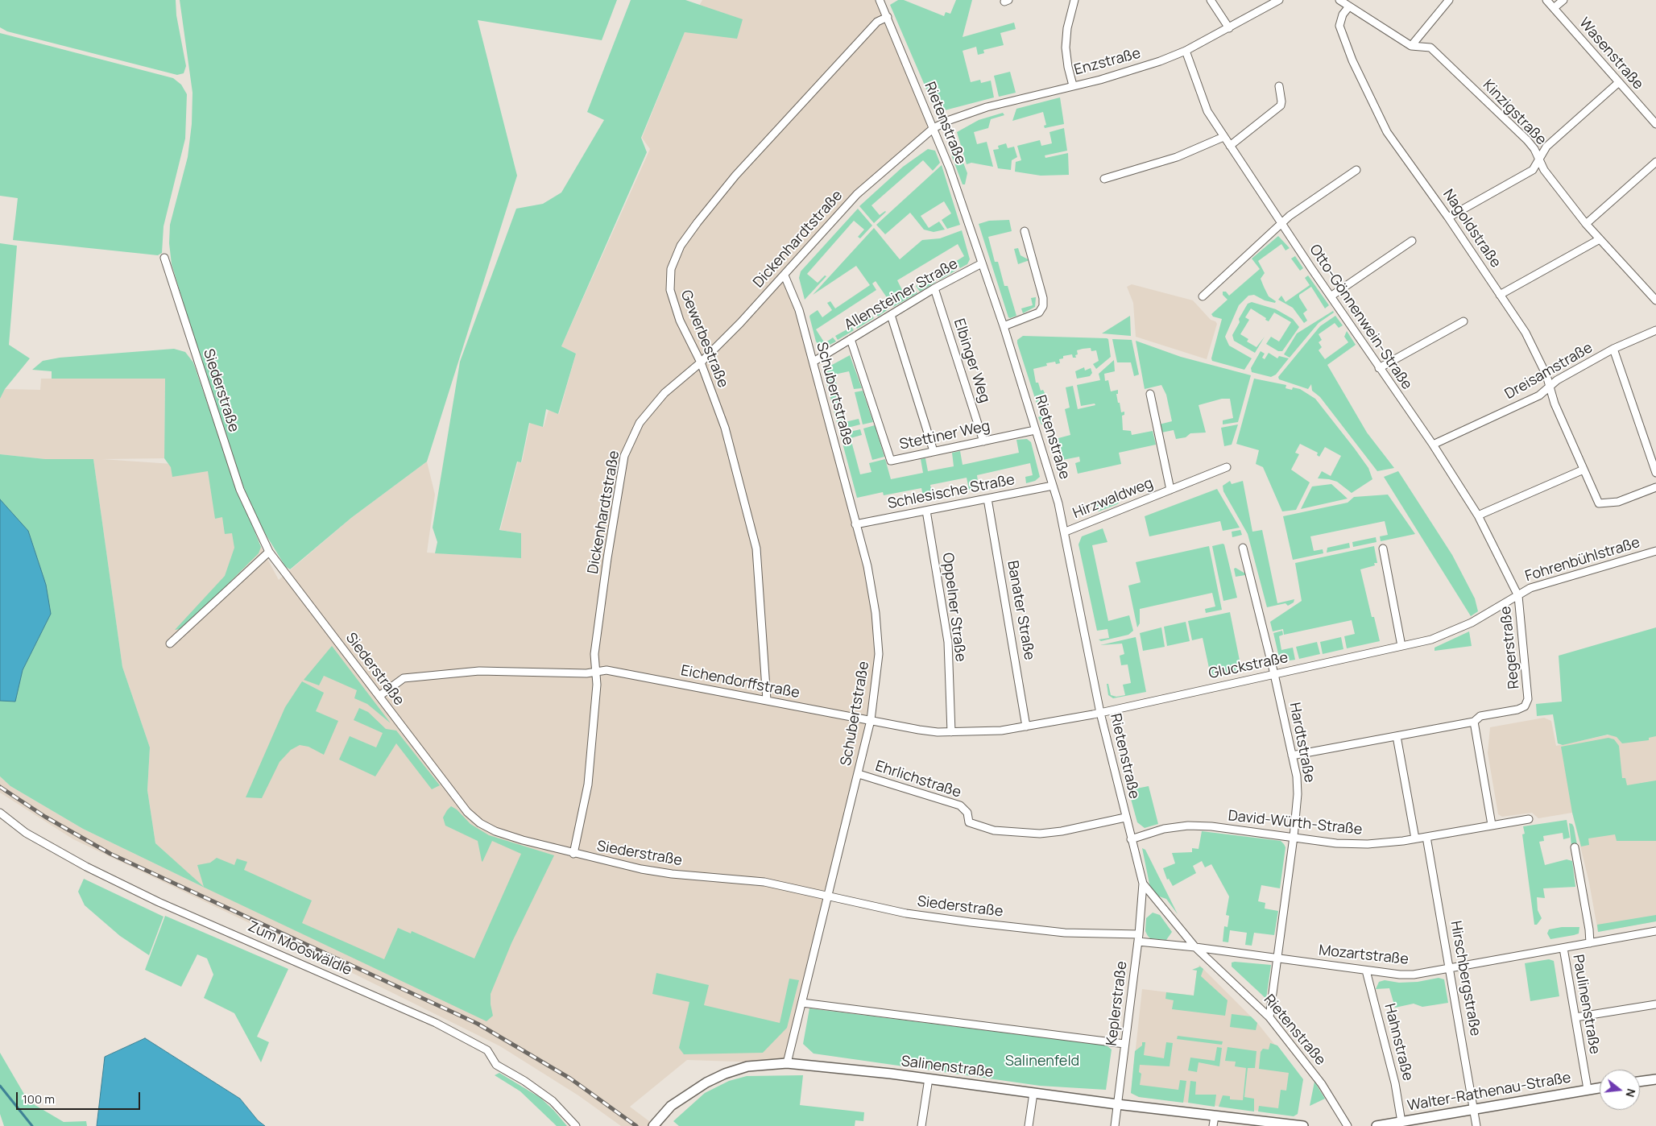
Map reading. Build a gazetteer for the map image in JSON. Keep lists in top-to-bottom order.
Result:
{
  "streets": {
    "street": [
      "Wasenstraße",
      "Enzstraße",
      "Kinzigstraße",
      "Rietenstraße",
      "Nagoldstraße",
      "Dickenhardtstraße",
      "Allensteiner Straße",
      "Otto-Gönnenwein-Straße",
      "Gewerbestraße",
      "Elbinger Weg",
      "Dreisamstraße",
      "Siederstraße",
      "Schubertstraße",
      "Stettiner Weg",
      "Schlesische Straße",
      "Hirzwaldweg",
      "Fohrenbühlstraße",
      "Oppelner Straße",
      "Banater Straße",
      "Regerstraße",
      "Gluckstraße",
      "Eichendorffstraße",
      "Hardtstraße",
      "Ehrlichstraße",
      "David-Würth-Straße",
      "Zum Mooswäldle",
      "Mozartstraße",
      "Hirschbergstraße",
      "Keplerstraße",
      "Paulinenstraße",
      "Hahnstraße",
      "Salinenstraße",
      "Walter-Rathenau-Straße"
    ]
  },
  "crossings": [
    ["Enzstraße", "Rietenstraße"],
    ["Enzstraße", "Dickenhardtstraße"],
    ["Enzstraße", "Otto-Gönnenwein-Straße"],
    ["Kinzigstraße", "Nagoldstraße"],
    ["Rietenstraße", "Dickenhardtstraße"],
    ["Rietenstraße", "Allensteiner Straße"],
    ["Rietenstraße", "Gewerbestraße"],
    ["Rietenstraße", "Stettiner Weg"],
    ["Rietenstraße", "Schlesische Straße"],
    ["Rietenstraße", "Hirzwaldweg"],
    ["Rietenstraße", "Gluckstraße"],
    ["Rietenstraße", "Eichendorffstraße"],
    ["Rietenstraße", "Hardtstraße"],
    ["Rietenstraße", "Ehrlichstraße"],
    ["Rietenstraße", "David-Würth-Straße"],
    ["Rietenstraße", "Mozartstraße"],
    ["Rietenstraße", "Keplerstraße"],
    ["Nagoldstraße", "Dreisamstraße"],
    ["Dickenhardtstraße", "Gewerbestraße"],
    ["Dickenhardtstraße", "Siederstraße"],
    ["Dickenhardtstraße", "Schubertstraße"],
    ["Dickenhardtstraße", "Eichendorffstraße"],
    ["Allensteiner Straße", "Elbinger Weg"],
    ["Allensteiner Straße", "Schubertstraße"],
    ["Allensteiner Straße", "Stettiner Weg"],
    ["Otto-Gönnenwein-Straße", "Dreisamstraße"],
    ["Otto-Gönnenwein-Straße", "Fohrenbühlstraße"],
    ["Otto-Gönnenwein-Straße", "Regerstraße"],
    ["Otto-Gönnenwein-Straße", "Gluckstraße"],
    ["Gewerbestraße", "Eichendorffstraße"],
    ["Elbinger Weg", "Stettiner Weg"],
    ["Siederstraße", "Schubertstraße"],
    ["Siederstraße", "Eichendorffstraße"],
    ["Siederstraße", "Mozartstraße"],
    ["Siederstraße", "Keplerstraße"],
    ["Schubertstraße", "Schlesische Straße"],
    ["Schubertstraße", "Eichendorffstraße"],
    ["Schubertstraße", "Ehrlichstraße"],
    ["Schubertstraße", "Salinenstraße"],
    ["Schlesische Straße", "Oppelner Straße"],
    ["Schlesische Straße", "Banater Straße"],
    ["Fohrenbühlstraße", "Regerstraße"],
    ["Fohrenbühlstraße", "Gluckstraße"],
    ["Oppelner Straße", "Eichendorffstraße"],
    ["Banater Straße", "Eichendorffstraße"],
    ["Regerstraße", "Gluckstraße"],
    ["Gluckstraße", "Eichendorffstraße"],
    ["Gluckstraße", "Hardtstraße"],
    ["Hardtstraße", "David-Würth-Straße"],
    ["Hardtstraße", "Mozartstraße"],
    ["David-Würth-Straße", "Hirschbergstraße"],
    ["Mozartstraße", "Hirschbergstraße"],
    ["Mozartstraße", "Keplerstraße"],
    ["Mozartstraße", "Paulinenstraße"],
    ["Mozartstraße", "Hahnstraße"],
    ["Hirschbergstraße", "Walter-Rathenau-Straße"],
    ["Keplerstraße", "Salinenstraße"],
    ["Paulinenstraße", "Walter-Rathenau-Straße"],
    ["Hahnstraße", "Walter-Rathenau-Straße"]
  ],
  "parks": ["Salinenfeld"],
  "scale_bar": "100 m",
  "north": "right"
}
